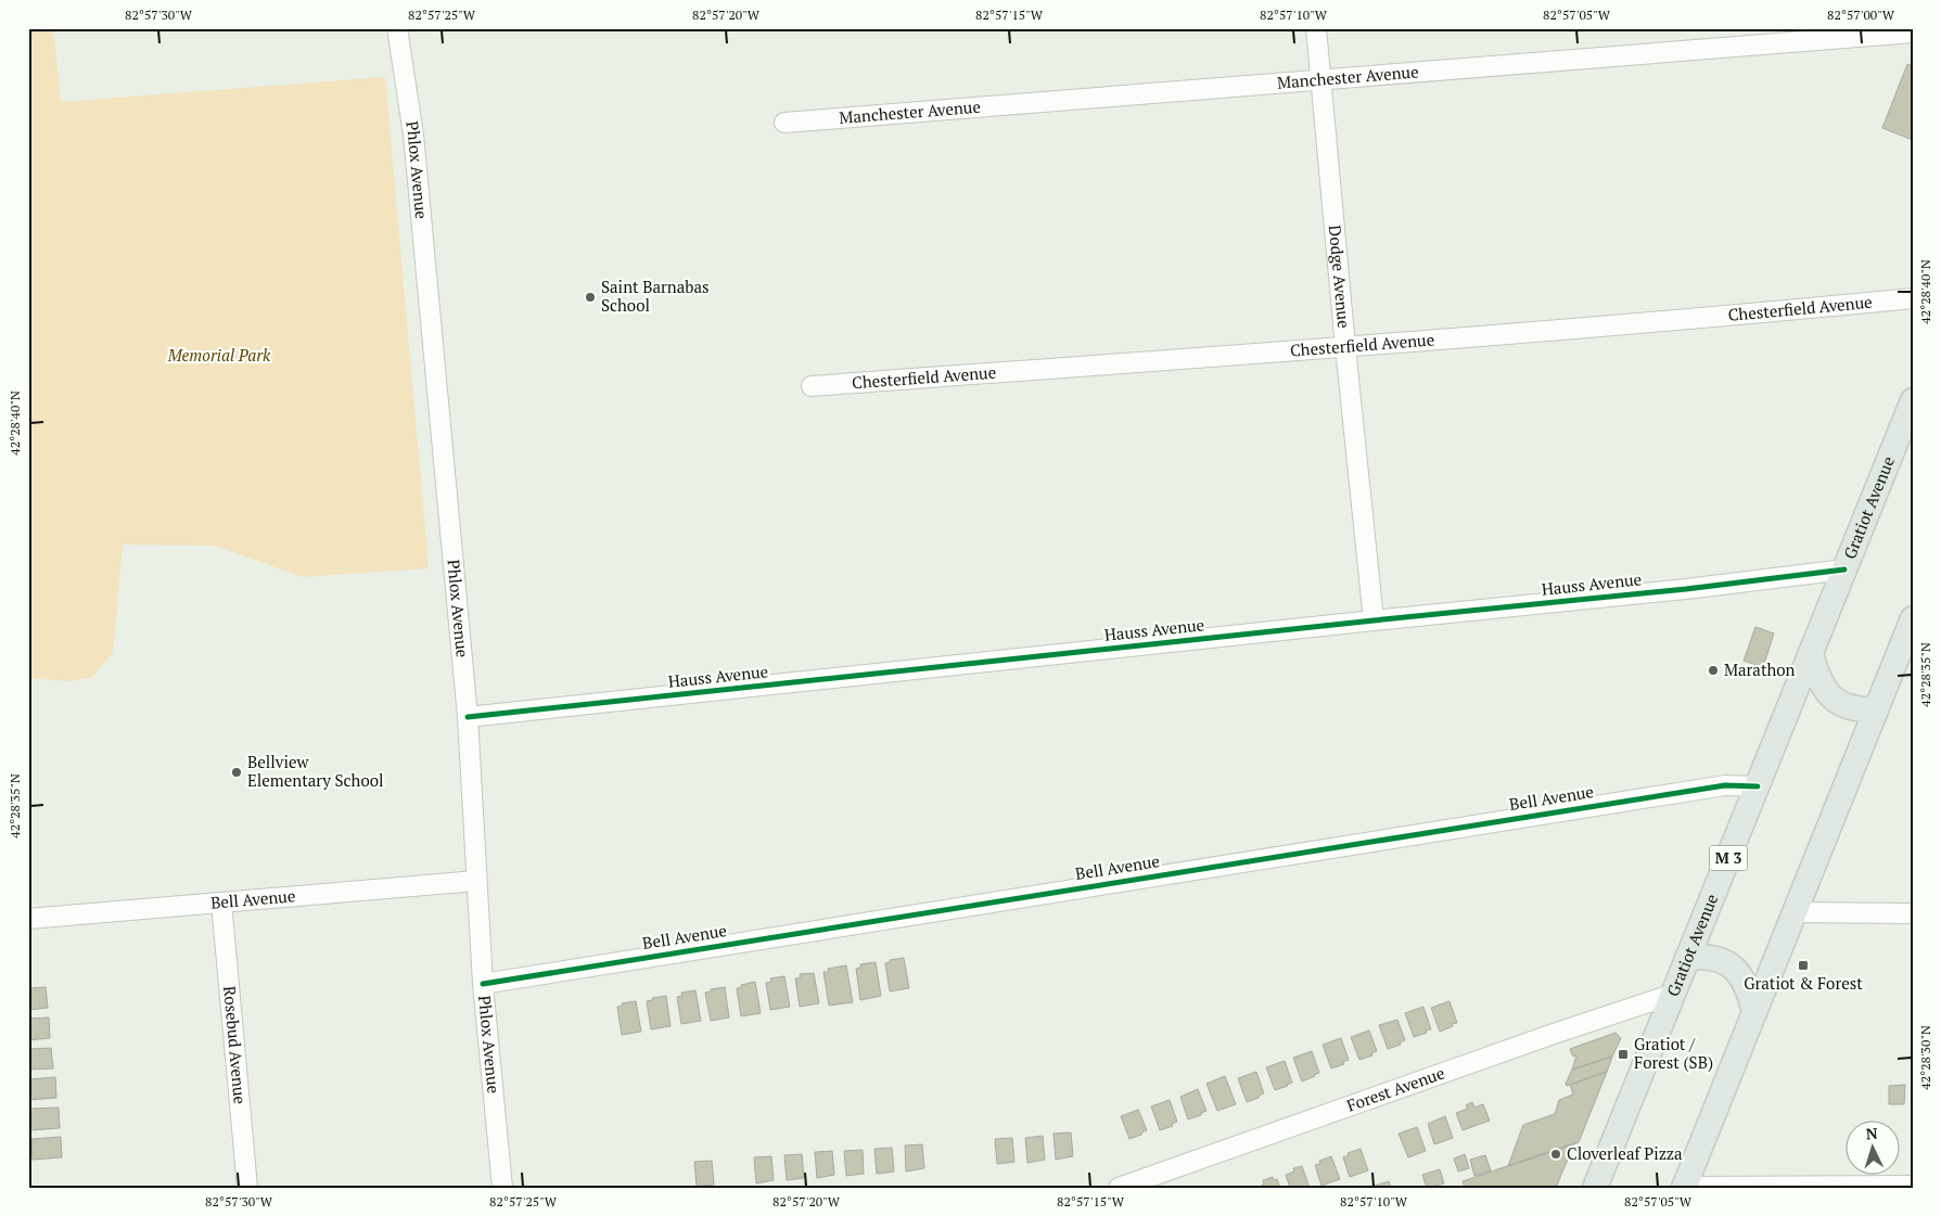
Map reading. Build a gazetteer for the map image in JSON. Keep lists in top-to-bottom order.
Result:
{
  "streets": {
    "main road": ["Gratiot Avenue", "M 3"],
    "street": [
      "Manchester Avenue",
      "Phlox Avenue",
      "Dodge Avenue",
      "Chesterfield Avenue",
      "Hauss Avenue",
      "Bell Avenue",
      "Rosebud Avenue",
      "Forest Avenue"
    ]
  },
  "crossings": [
    ["Manchester Avenue", "Dodge Avenue"],
    ["Phlox Avenue", "Hauss Avenue"],
    ["Phlox Avenue", "Bell Avenue"],
    ["Dodge Avenue", "Chesterfield Avenue"],
    ["Dodge Avenue", "Hauss Avenue"],
    ["Gratiot Avenue", "Hauss Avenue"],
    ["Gratiot Avenue", "Bell Avenue"],
    ["Gratiot Avenue", "Forest Avenue"],
    ["Bell Avenue", "Rosebud Avenue"]
  ],
  "parks": ["Memorial Park"],
  "places": {
    "other": [
      "Saint Barnabas School",
      "Marathon",
      "Bellview Elementary School",
      "Cloverleaf Pizza"
    ],
    "transit": ["Gratiot & Forest", "Gratiot / Forest (SB)"]
  },
  "north": "top",
  "coordinates": [
    "82°57'30\"W",
    "82°57'25\"W",
    "82°57'20\"W",
    "82°57'15\"W",
    "82°57'10\"W",
    "82°57'05\"W",
    "82°57'00\"W",
    "42°28'40\"N",
    "42°28'35\"N",
    "42°28'30\"N"
  ]
}
